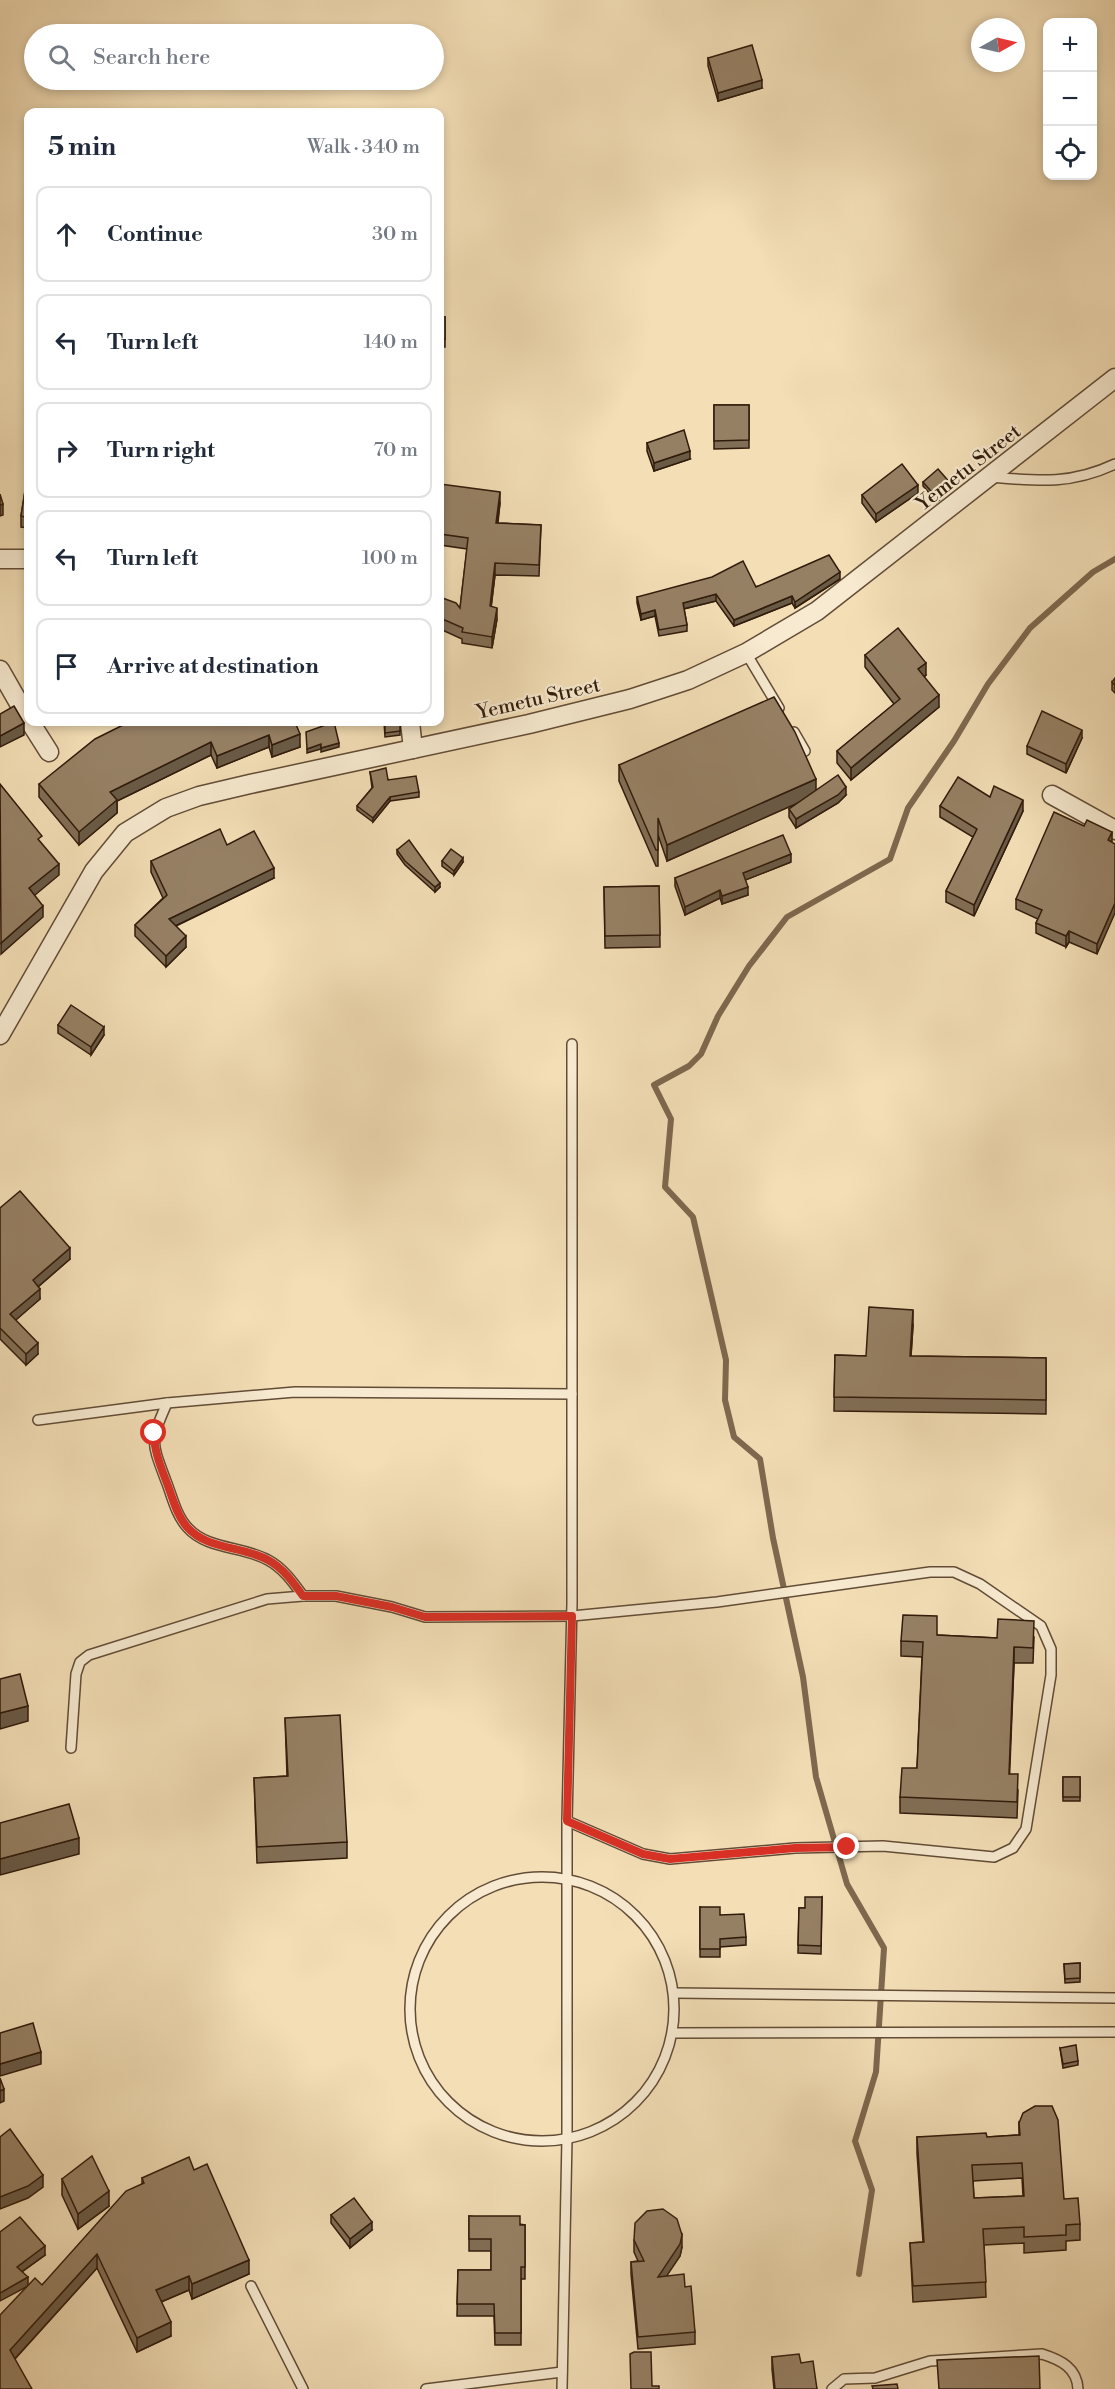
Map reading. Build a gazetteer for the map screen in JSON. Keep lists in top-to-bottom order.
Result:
{
  "streets": {
    "street": ["Yemetu Street"]
  },
  "north": "right",
  "page": {
    "map_buttons": ["+", "−"],
    "search": "Search here",
    "heading": ["5 min", "Walk · 340 m"],
    "list": [
      ["Continue", "30 m"],
      ["Turn left", "140 m"],
      ["Turn right", "70 m"],
      ["Turn left", "100 m"],
      "Arrive at destination"
    ]
  }
}
